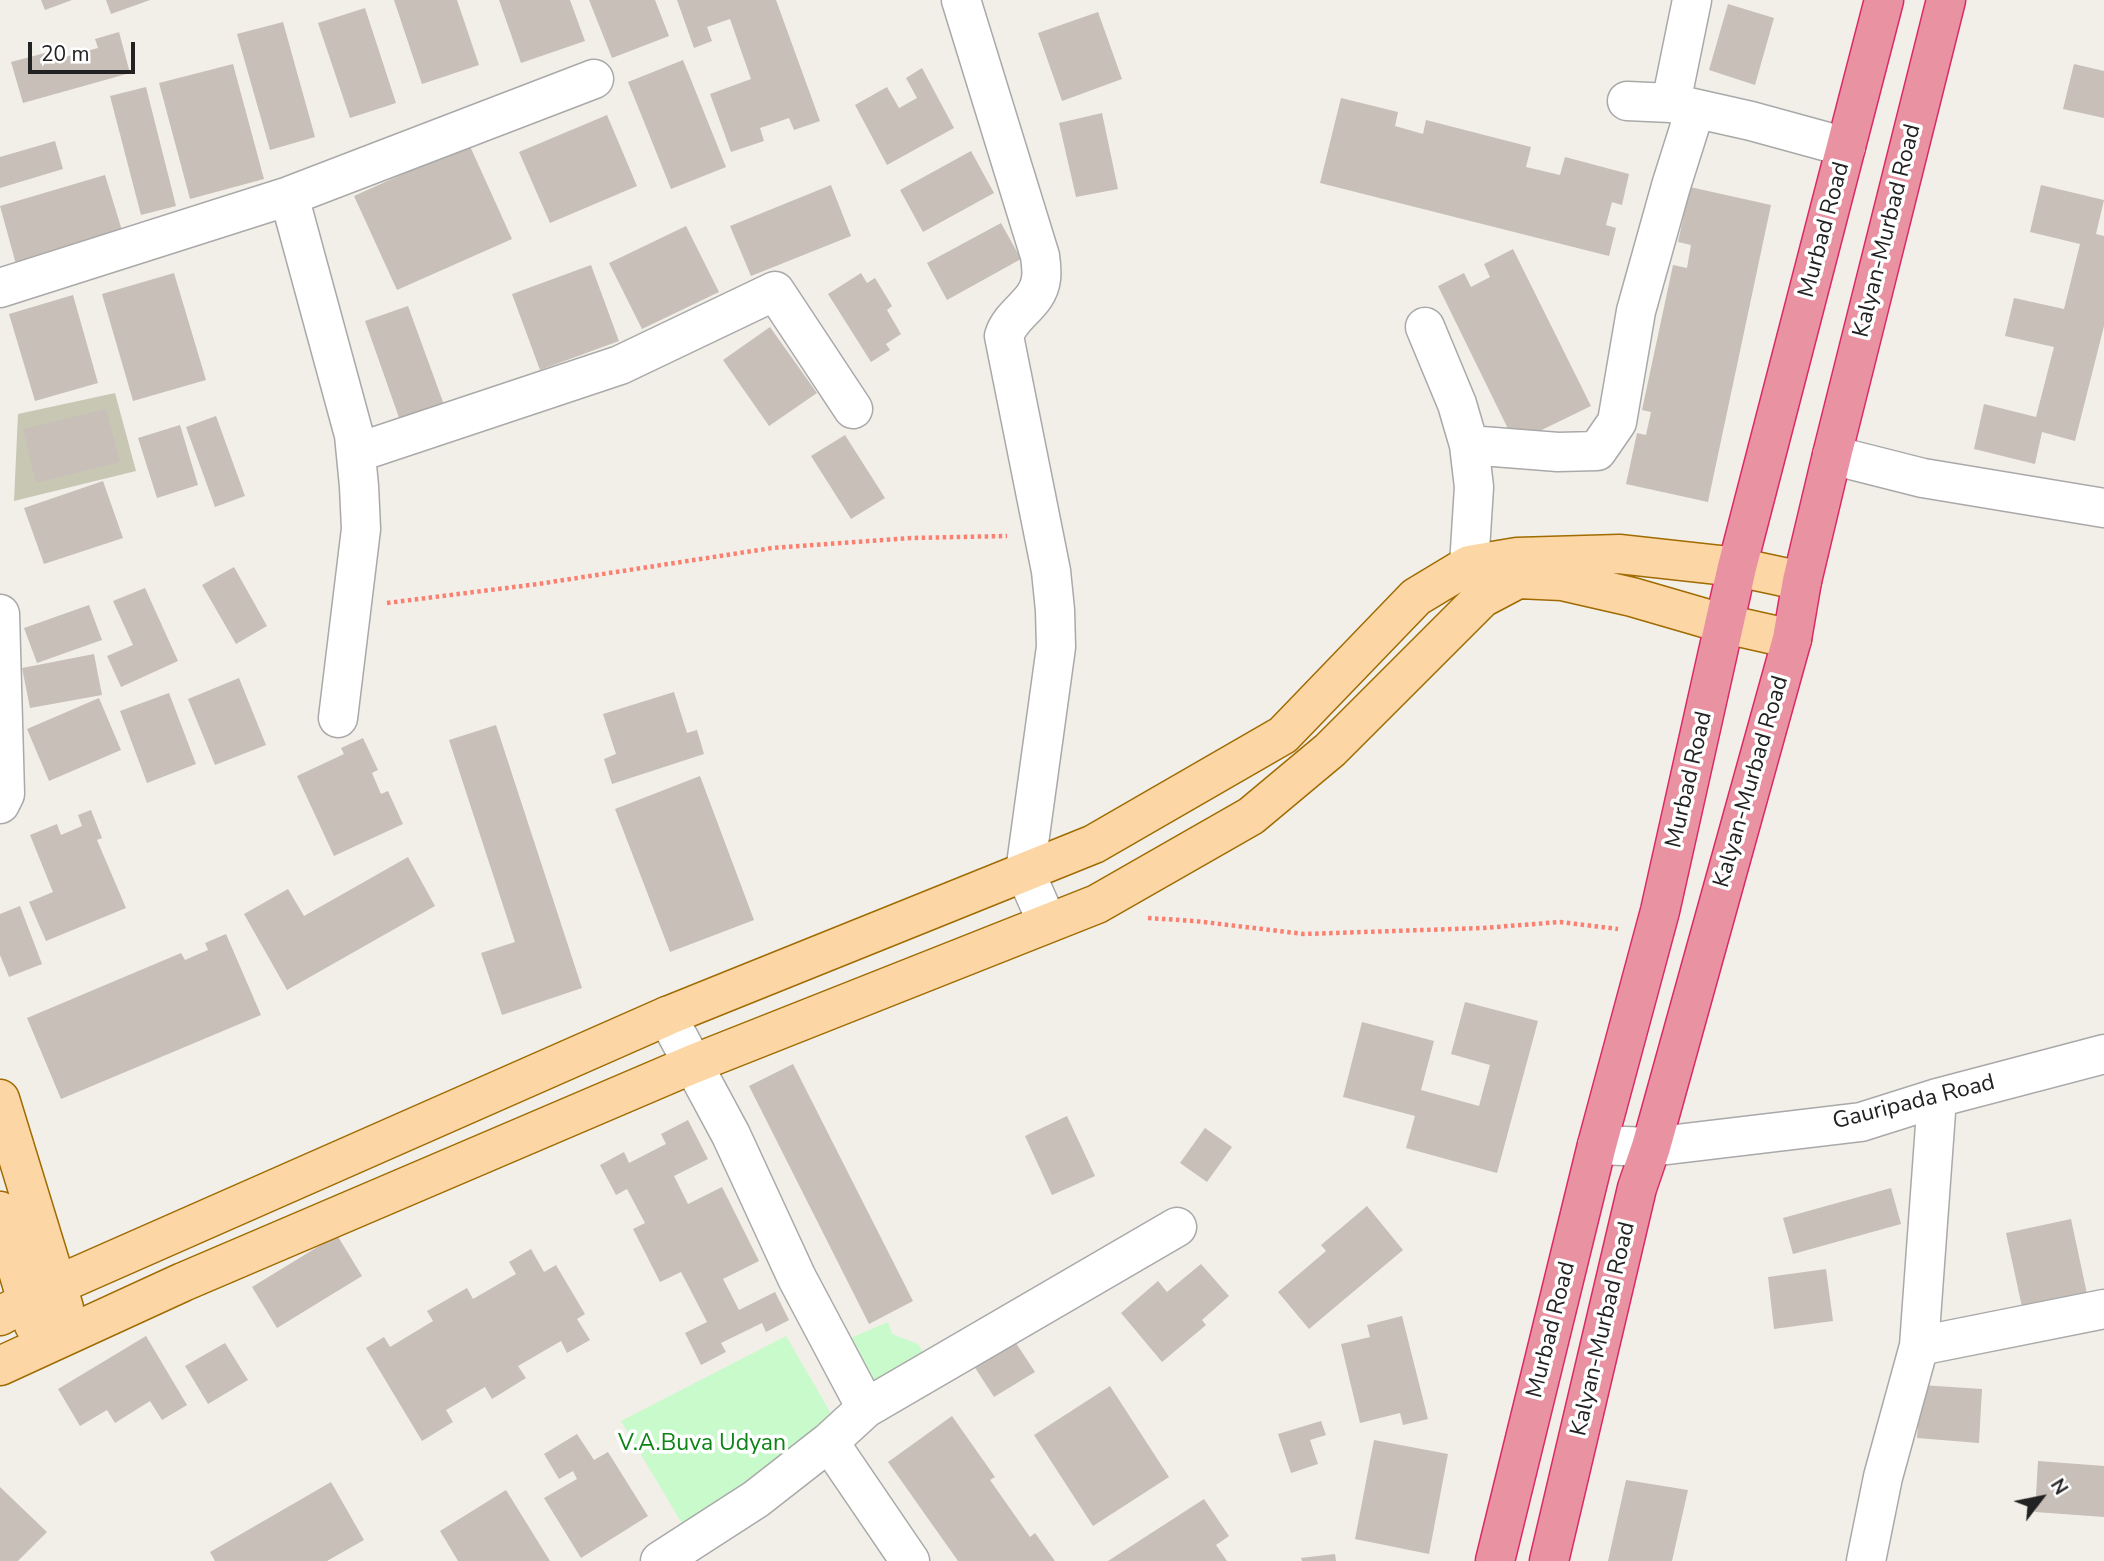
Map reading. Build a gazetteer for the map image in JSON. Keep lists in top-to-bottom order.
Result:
{
  "streets": {
    "highway": ["Murbad Road", "Kalyan-Murbad Road"],
    "street": ["Gauripada Road"]
  },
  "crossings": [
    ["Murbad Road", "Gauripada Road"],
    ["Kalyan-Murbad Road", "Gauripada Road"]
  ],
  "parks": ["V.A.Buva Udyan"],
  "scale_bar": "20 m",
  "north": "top right"
}
